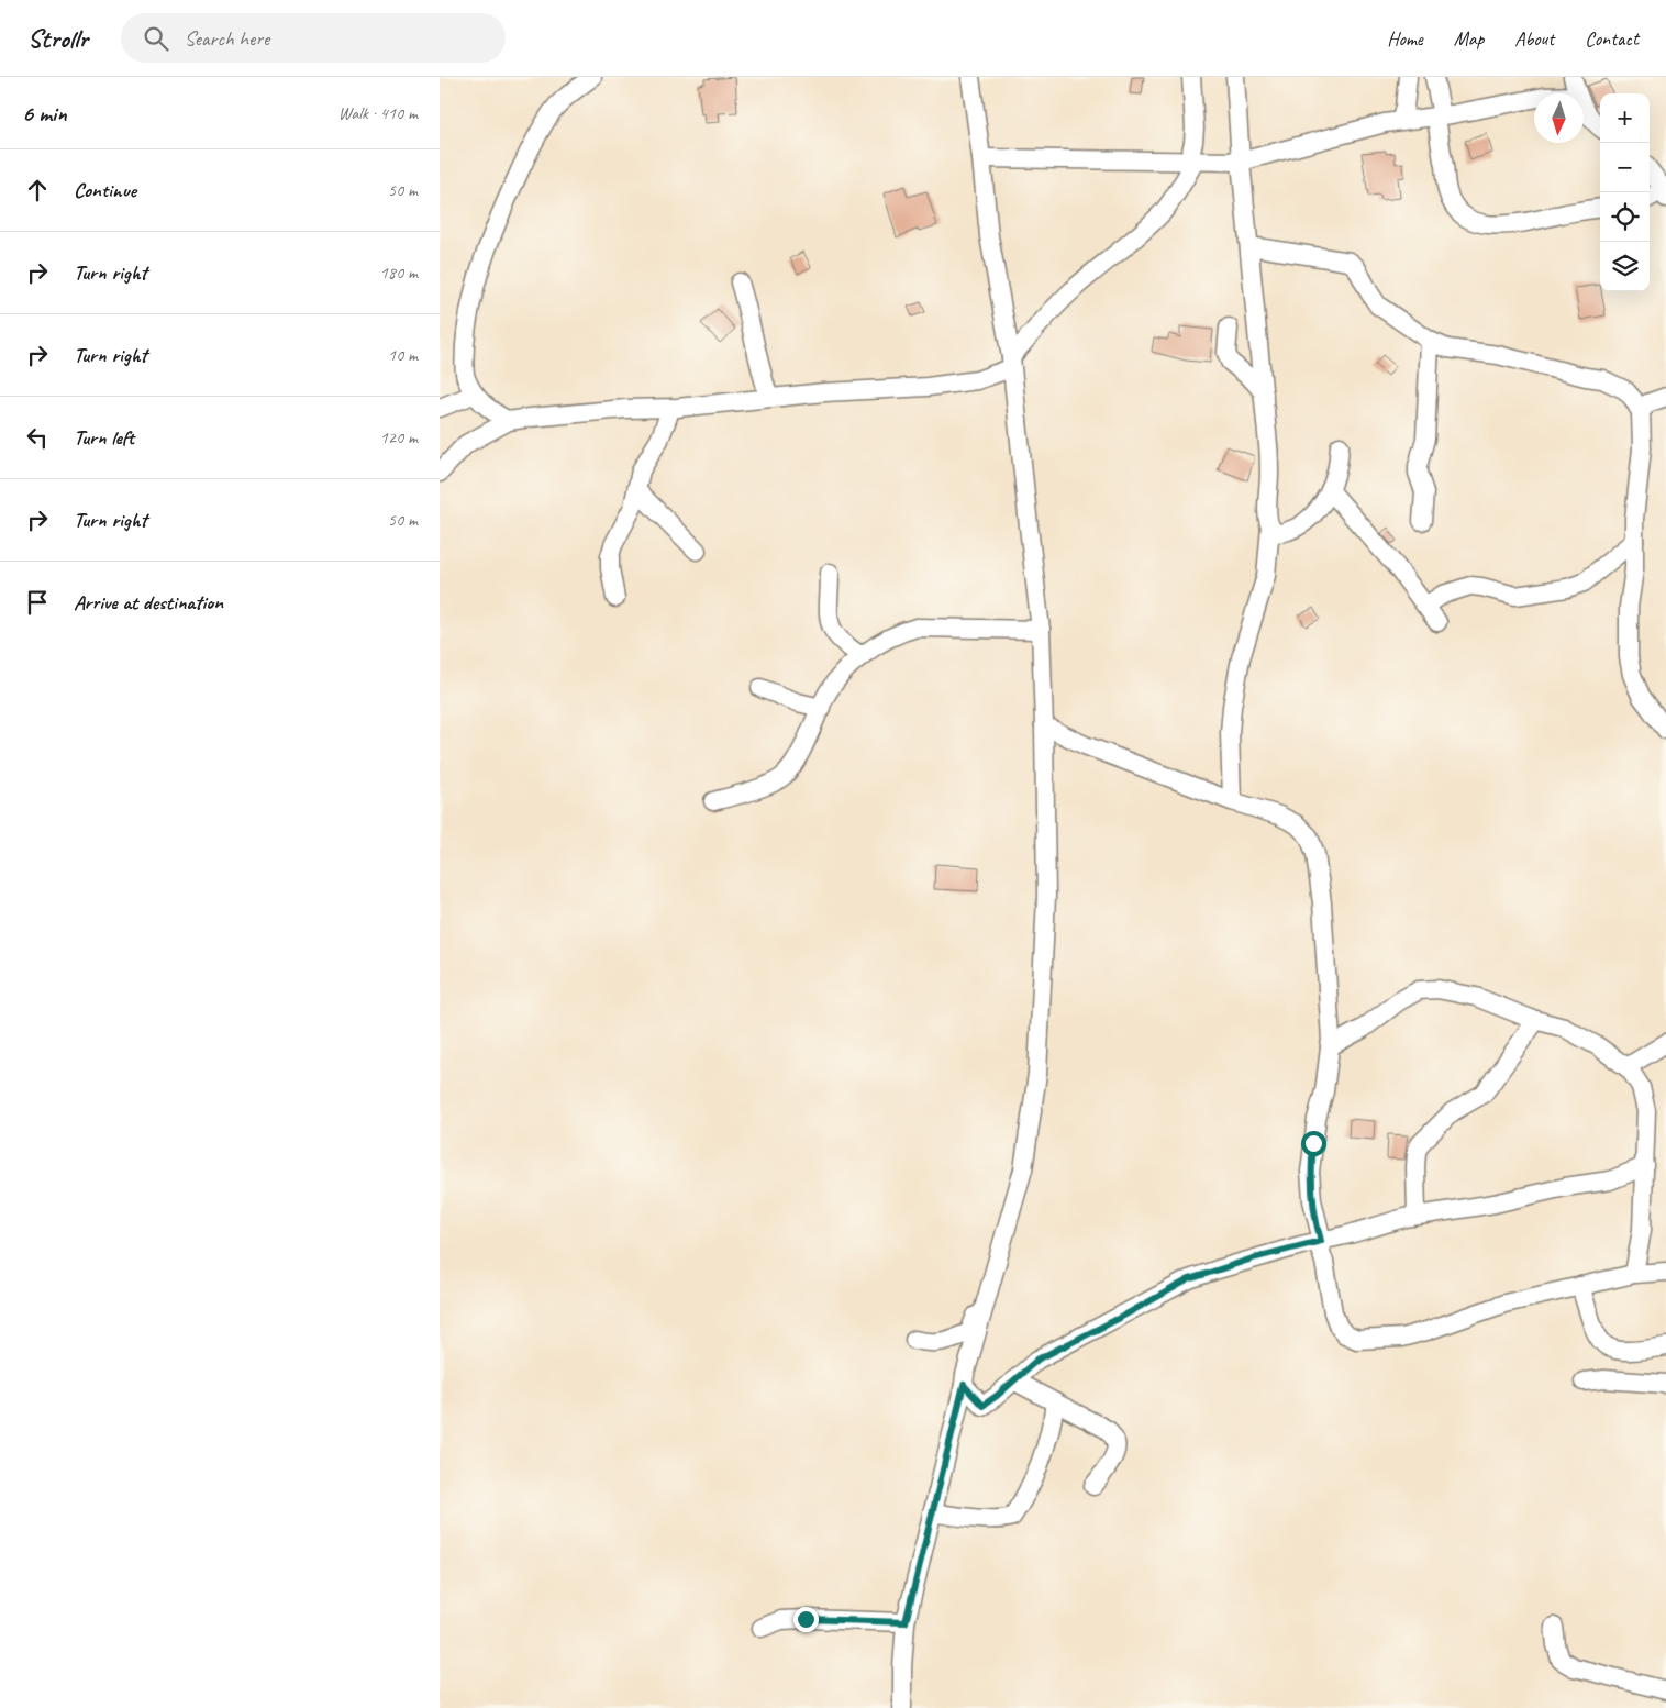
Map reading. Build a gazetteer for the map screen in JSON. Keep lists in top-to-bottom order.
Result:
{
  "north": "bottom",
  "page": {
    "header": "Strollr",
    "search": "Search here",
    "nav": [
      "Home",
      "Map",
      "About",
      "Contact"
    ],
    "heading": ["6 min", "Walk · 410 m"],
    "map_buttons": ["+", "−"],
    "list": [
      ["Continue", "50 m"],
      ["Turn right", "180 m"],
      ["Turn right", "10 m"],
      ["Turn left", "120 m"],
      ["Turn right", "50 m"],
      "Arrive at destination"
    ]
  }
}
